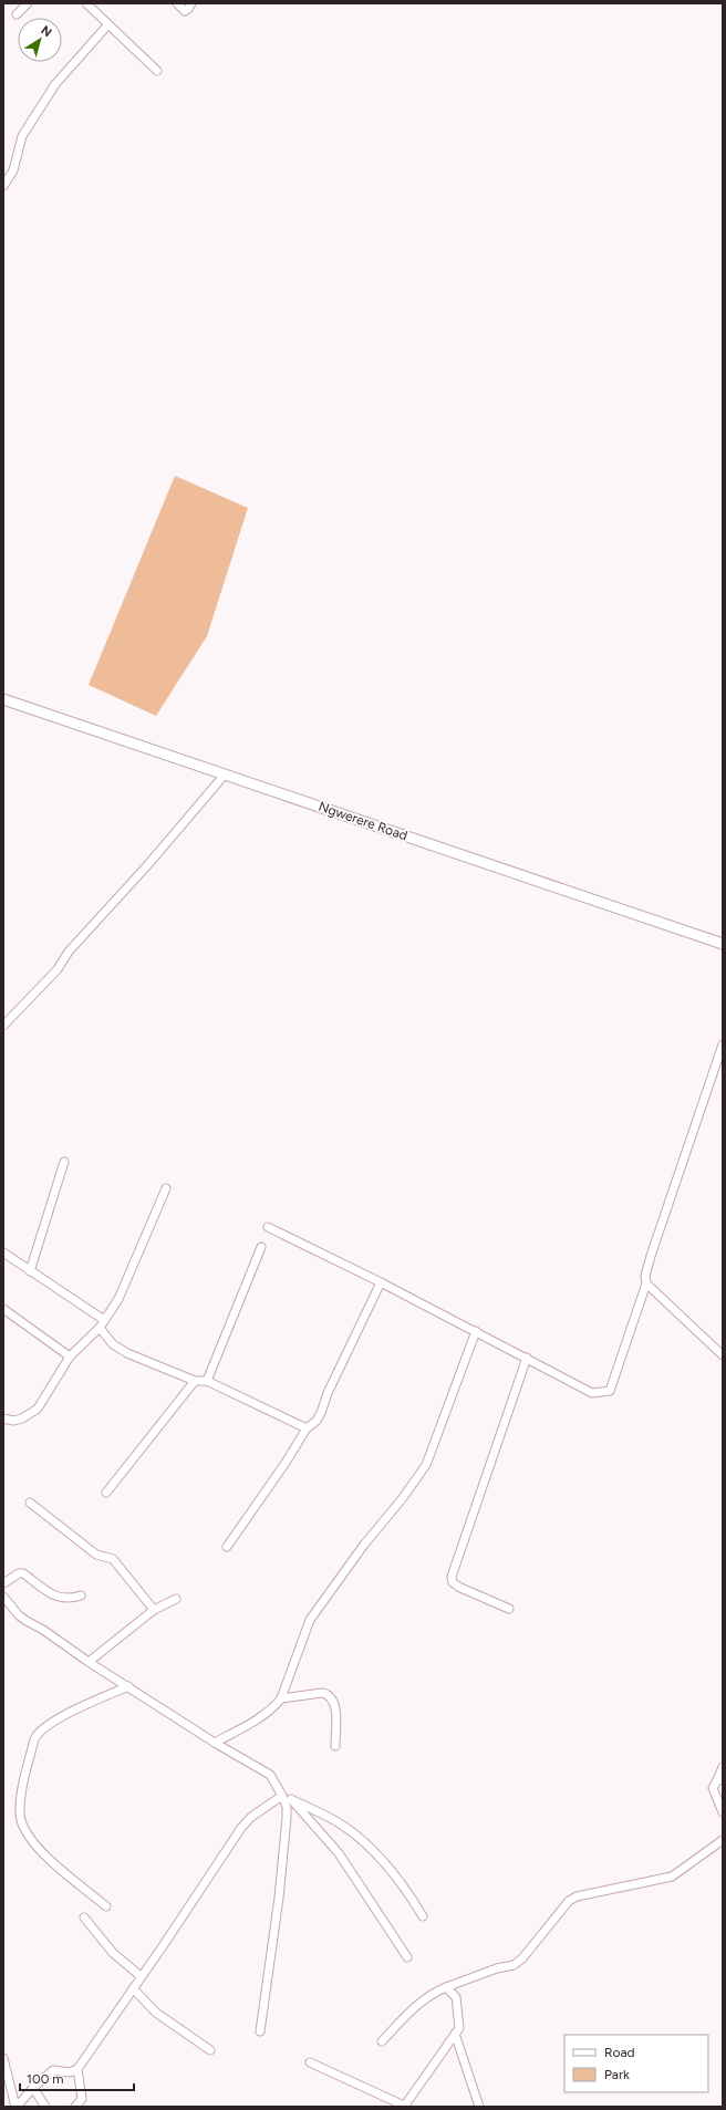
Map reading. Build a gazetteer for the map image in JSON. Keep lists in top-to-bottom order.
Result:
{
  "streets": {
    "main road": ["Ngwerere Road"]
  },
  "legend": ["Road", "Park"],
  "scale_bar": "100 m",
  "north": "top right"
}
